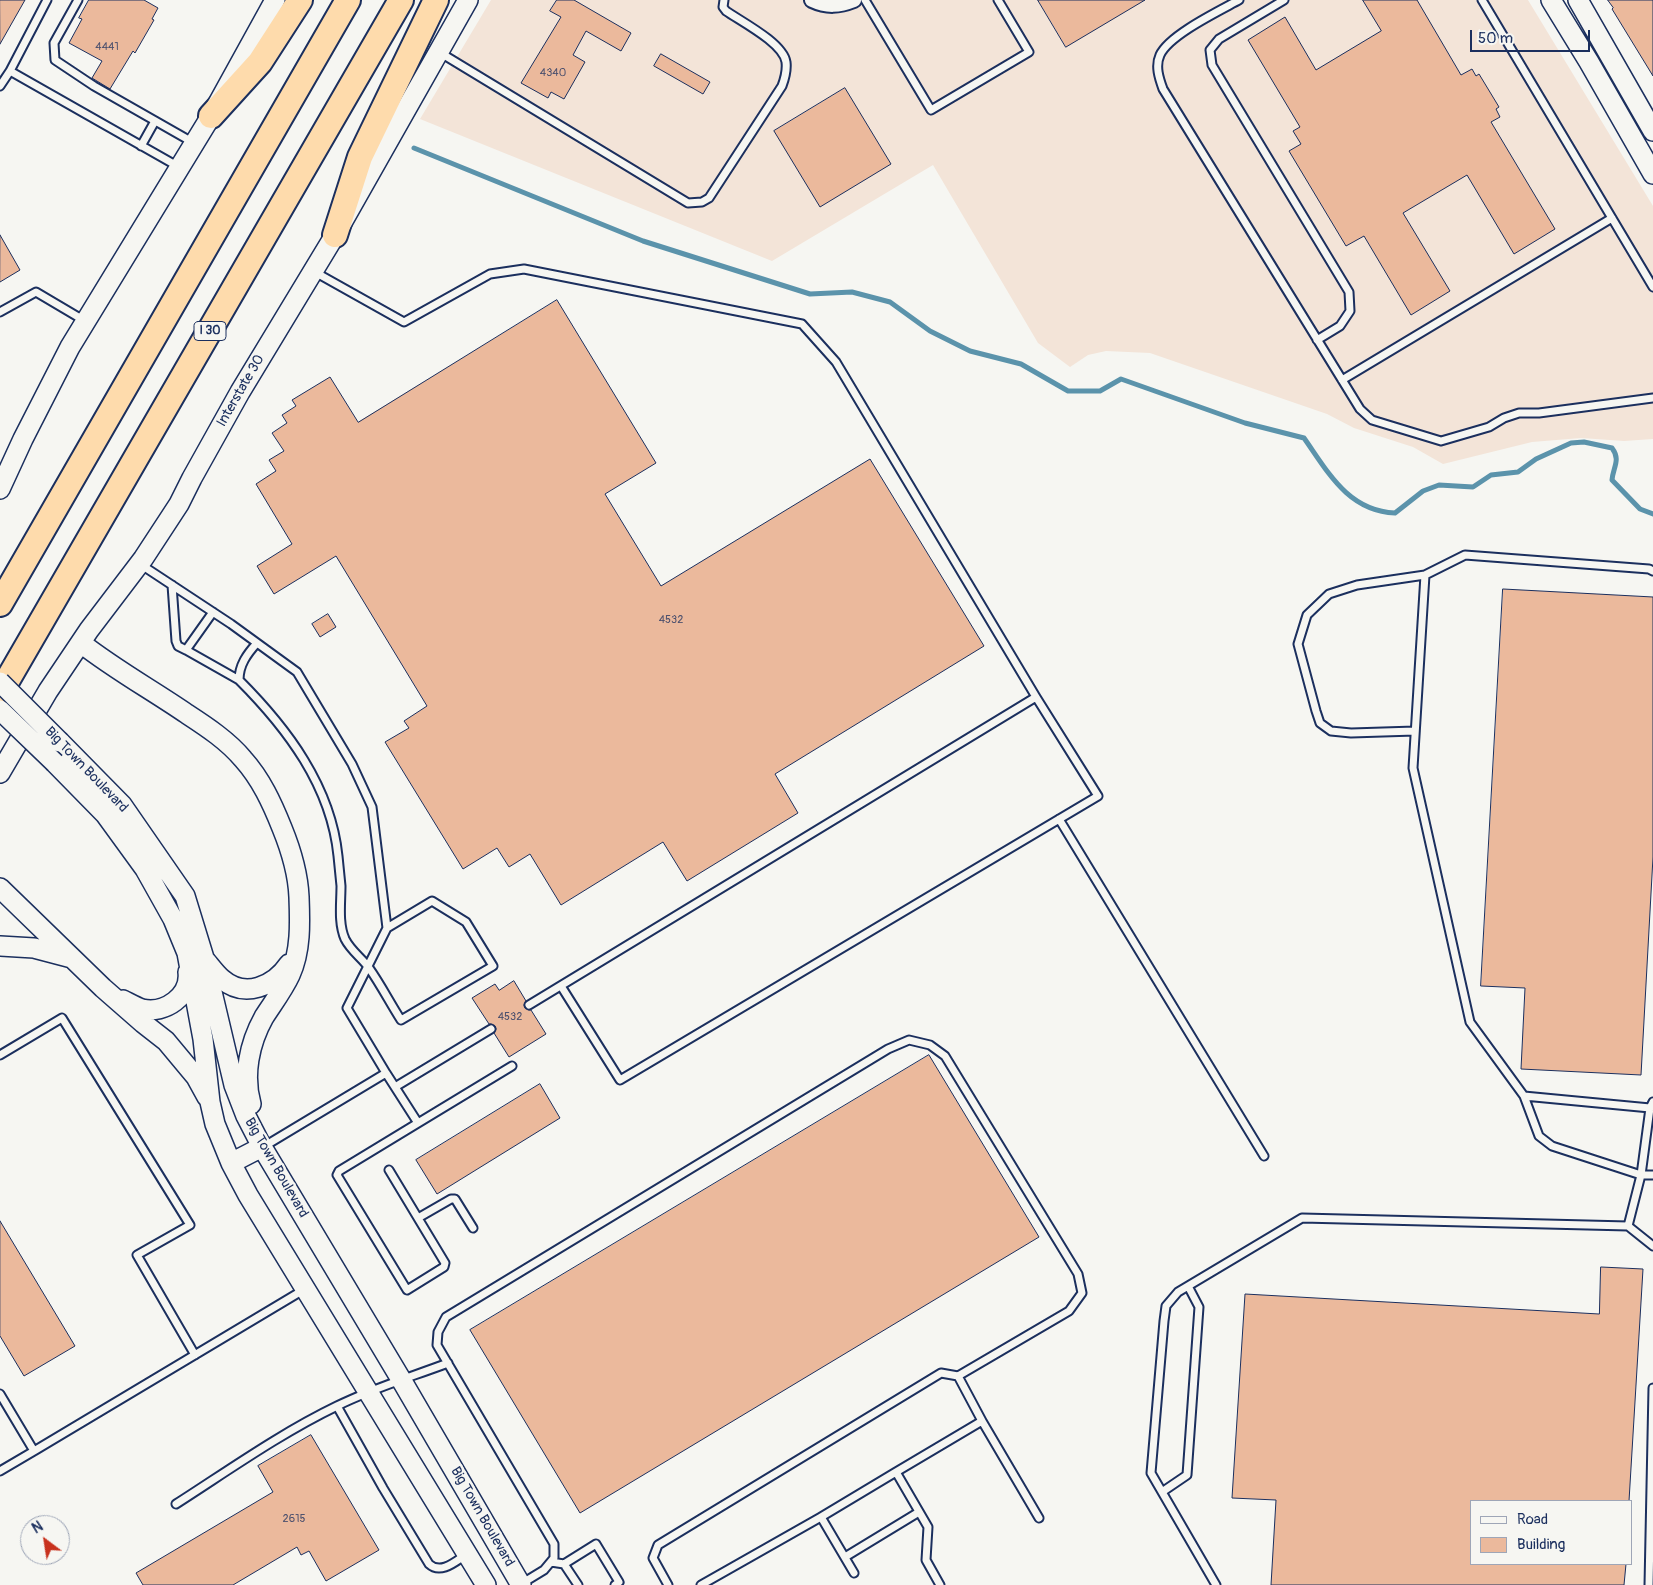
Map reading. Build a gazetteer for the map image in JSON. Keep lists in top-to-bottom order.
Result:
{
  "streets": {
    "highway": ["I 30"],
    "main road": ["Interstate 30", "Big Town Boulevard"]
  },
  "house_numbers": [
    "4441",
    "4340",
    "4532",
    "4532",
    "2615"
  ],
  "legend": ["Road", "Building"],
  "scale_bar": "50 m",
  "north": "top left"
}
